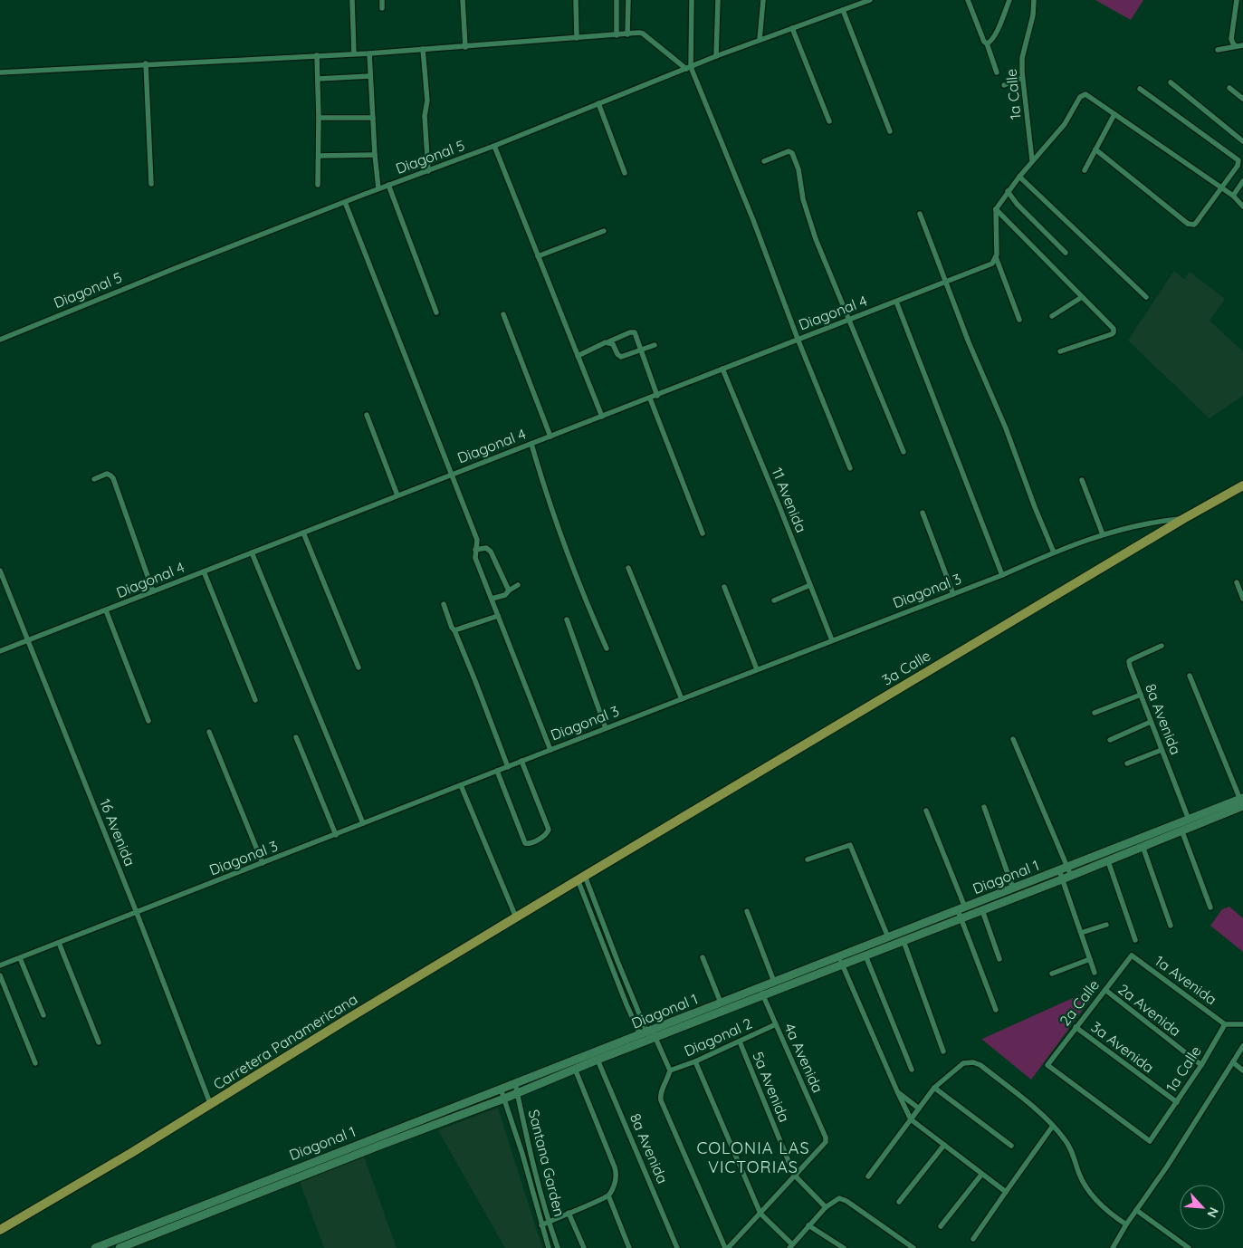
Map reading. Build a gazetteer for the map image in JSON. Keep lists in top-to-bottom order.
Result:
{
  "streets": {
    "main road": ["3a Calle", "Diagonal 1", "Carretera Panamericana"],
    "street": [
      "1a Calle",
      "Diagonal 5",
      "Diagonal 4",
      "11 Avenida",
      "Diagonal 3",
      "8a Avenida",
      "16 Avenida",
      "1a Avenida",
      "2a Calle",
      "2a Avenida",
      "Diagonal 2",
      "3a Avenida",
      "4a Avenida",
      "5a Avenida",
      "Santana Garden"
    ]
  },
  "crossings": [
    ["1a Calle", "1a Avenida"],
    ["1a Calle", "2a Calle"],
    ["1a Calle", "2a Avenida"],
    ["1a Calle", "3a Avenida"],
    ["Diagonal 4", "11 Avenida"],
    ["Diagonal 4", "16 Avenida"],
    ["11 Avenida", "Diagonal 3"],
    ["Diagonal 3", "3a Calle"],
    ["Diagonal 3", "16 Avenida"],
    ["3a Calle", "Carretera Panamericana"],
    ["8a Avenida", "Diagonal 1"],
    ["16 Avenida", "Carretera Panamericana"],
    ["Diagonal 1", "4a Avenida"],
    ["Diagonal 1", "Santana Garden"],
    ["1a Avenida", "2a Calle"],
    ["2a Calle", "2a Avenida"],
    ["2a Calle", "3a Avenida"],
    ["Diagonal 2", "4a Avenida"],
    ["Diagonal 2", "5a Avenida"],
    ["4a Avenida", "5a Avenida"]
  ],
  "districts": ["COLONIA LAS VICTORIAS"],
  "north": "bottom right"
}
